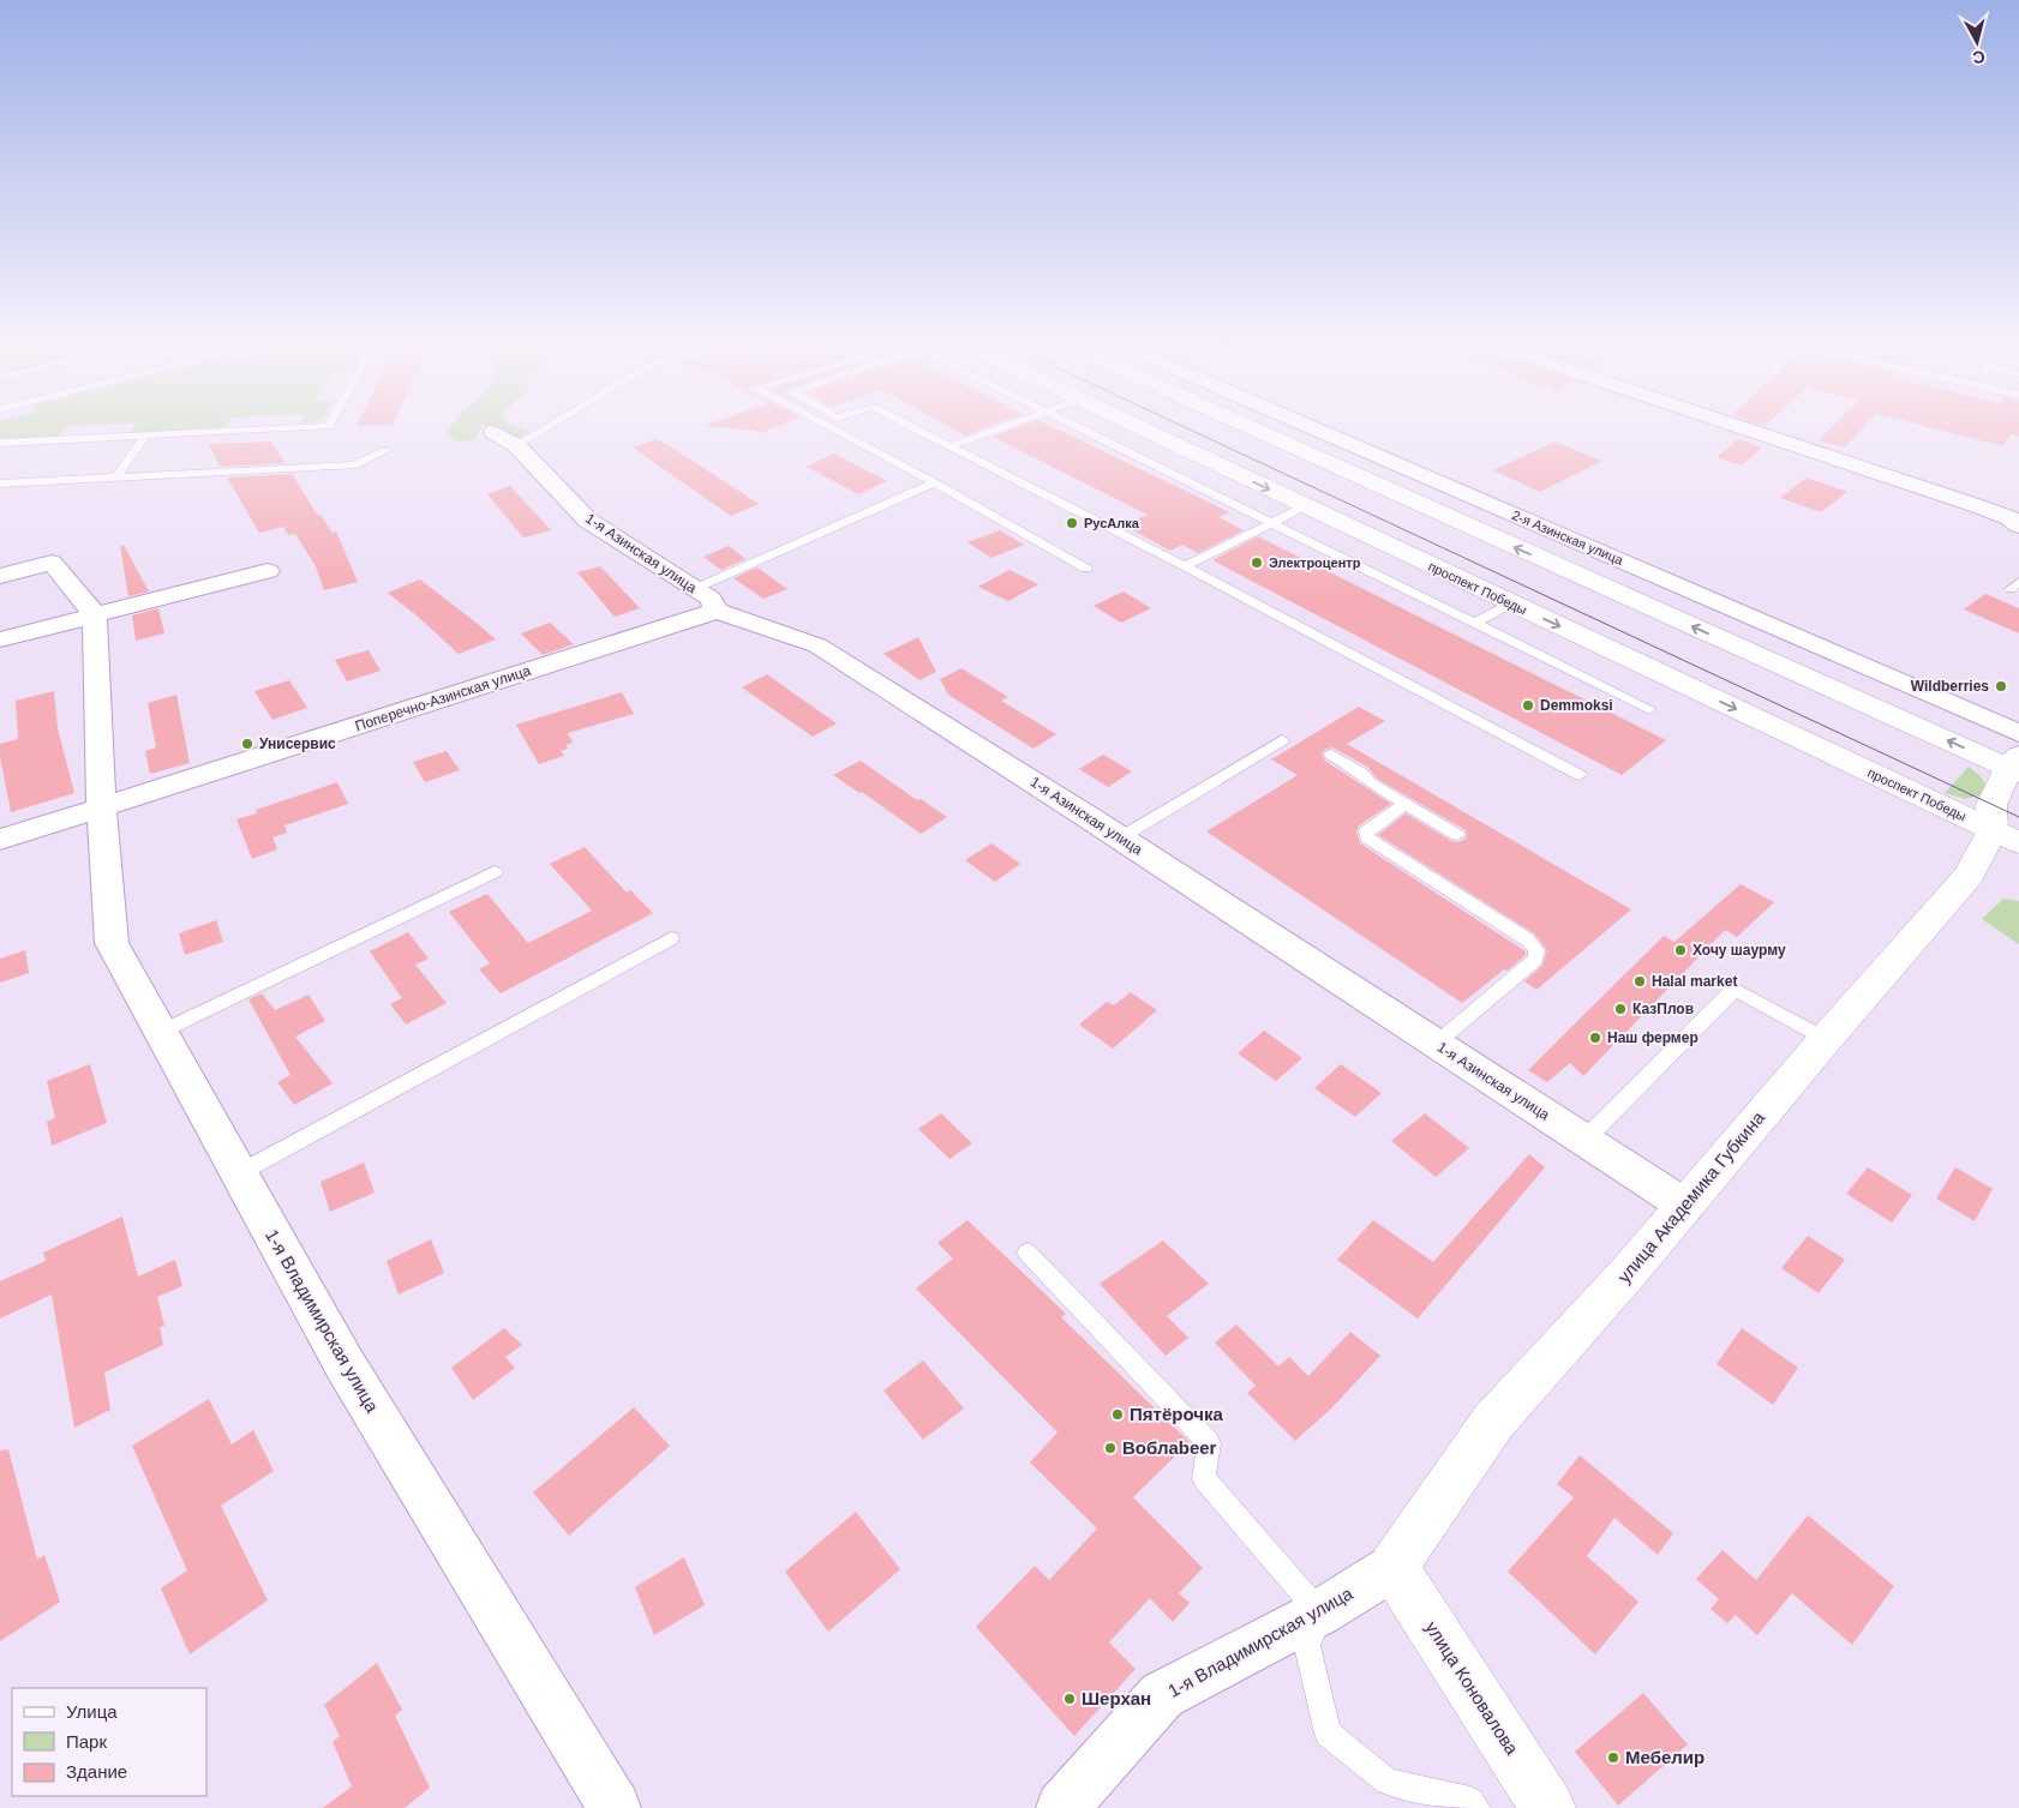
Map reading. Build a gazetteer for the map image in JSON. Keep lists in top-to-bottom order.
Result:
{
  "streets": {
    "main road": ["проспект Победы", "улица Академика Губкина", "улица Коновалова"],
    "street": [
      "2-я Азинская улица",
      "1-я Азинская улица",
      "Поперечно-Азинская улица",
      "1-я Владимирская улица"
    ]
  },
  "crossings": [
    ["1-я Азинская улица", "Поперечно-Азинская улица"],
    ["1-я Азинская улица", "улица Академика Губкина"],
    ["проспект Победы", "улица Академика Губкина"],
    ["Поперечно-Азинская улица", "1-я Владимирская улица"],
    ["улица Академика Губкина", "1-я Владимирская улица"],
    ["улица Академика Губкина", "улица Коновалова"],
    ["1-я Владимирская улица", "улица Коновалова"]
  ],
  "places": [
    "РусАлка",
    "Электроцентр",
    "Wildberries",
    "Demmoksi",
    "Унисервис",
    "Хочу шаурму",
    "Halal market",
    "КазПлов",
    "Наш фермер",
    "Пятёрочка",
    "Воблаbeer",
    "Шерхан",
    "Мебелир"
  ],
  "legend": ["Улица", "Парк", "Здание"],
  "north": "bottom"
}
